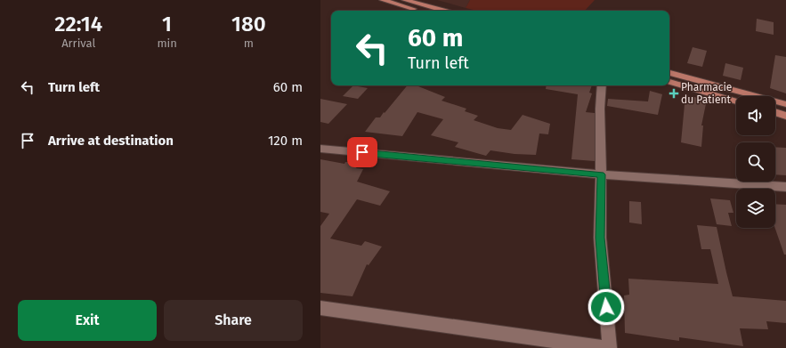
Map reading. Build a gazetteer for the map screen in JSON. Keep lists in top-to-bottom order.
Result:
{
  "places": {
    "health": ["Pharmacie du Patient"]
  },
  "page": {
    "eta": [
      "22:14",
      "Arrival",
      "1",
      "min",
      "180",
      "m"
    ],
    "turn": ["60 m", "Turn left"],
    "list": [
      {
        "name": "Turn left",
        "value": "60 m"
      },
      {
        "name": "Arrive at destination",
        "value": "120 m"
      }
    ],
    "buttons": ["Exit", "Share"]
  }
}
